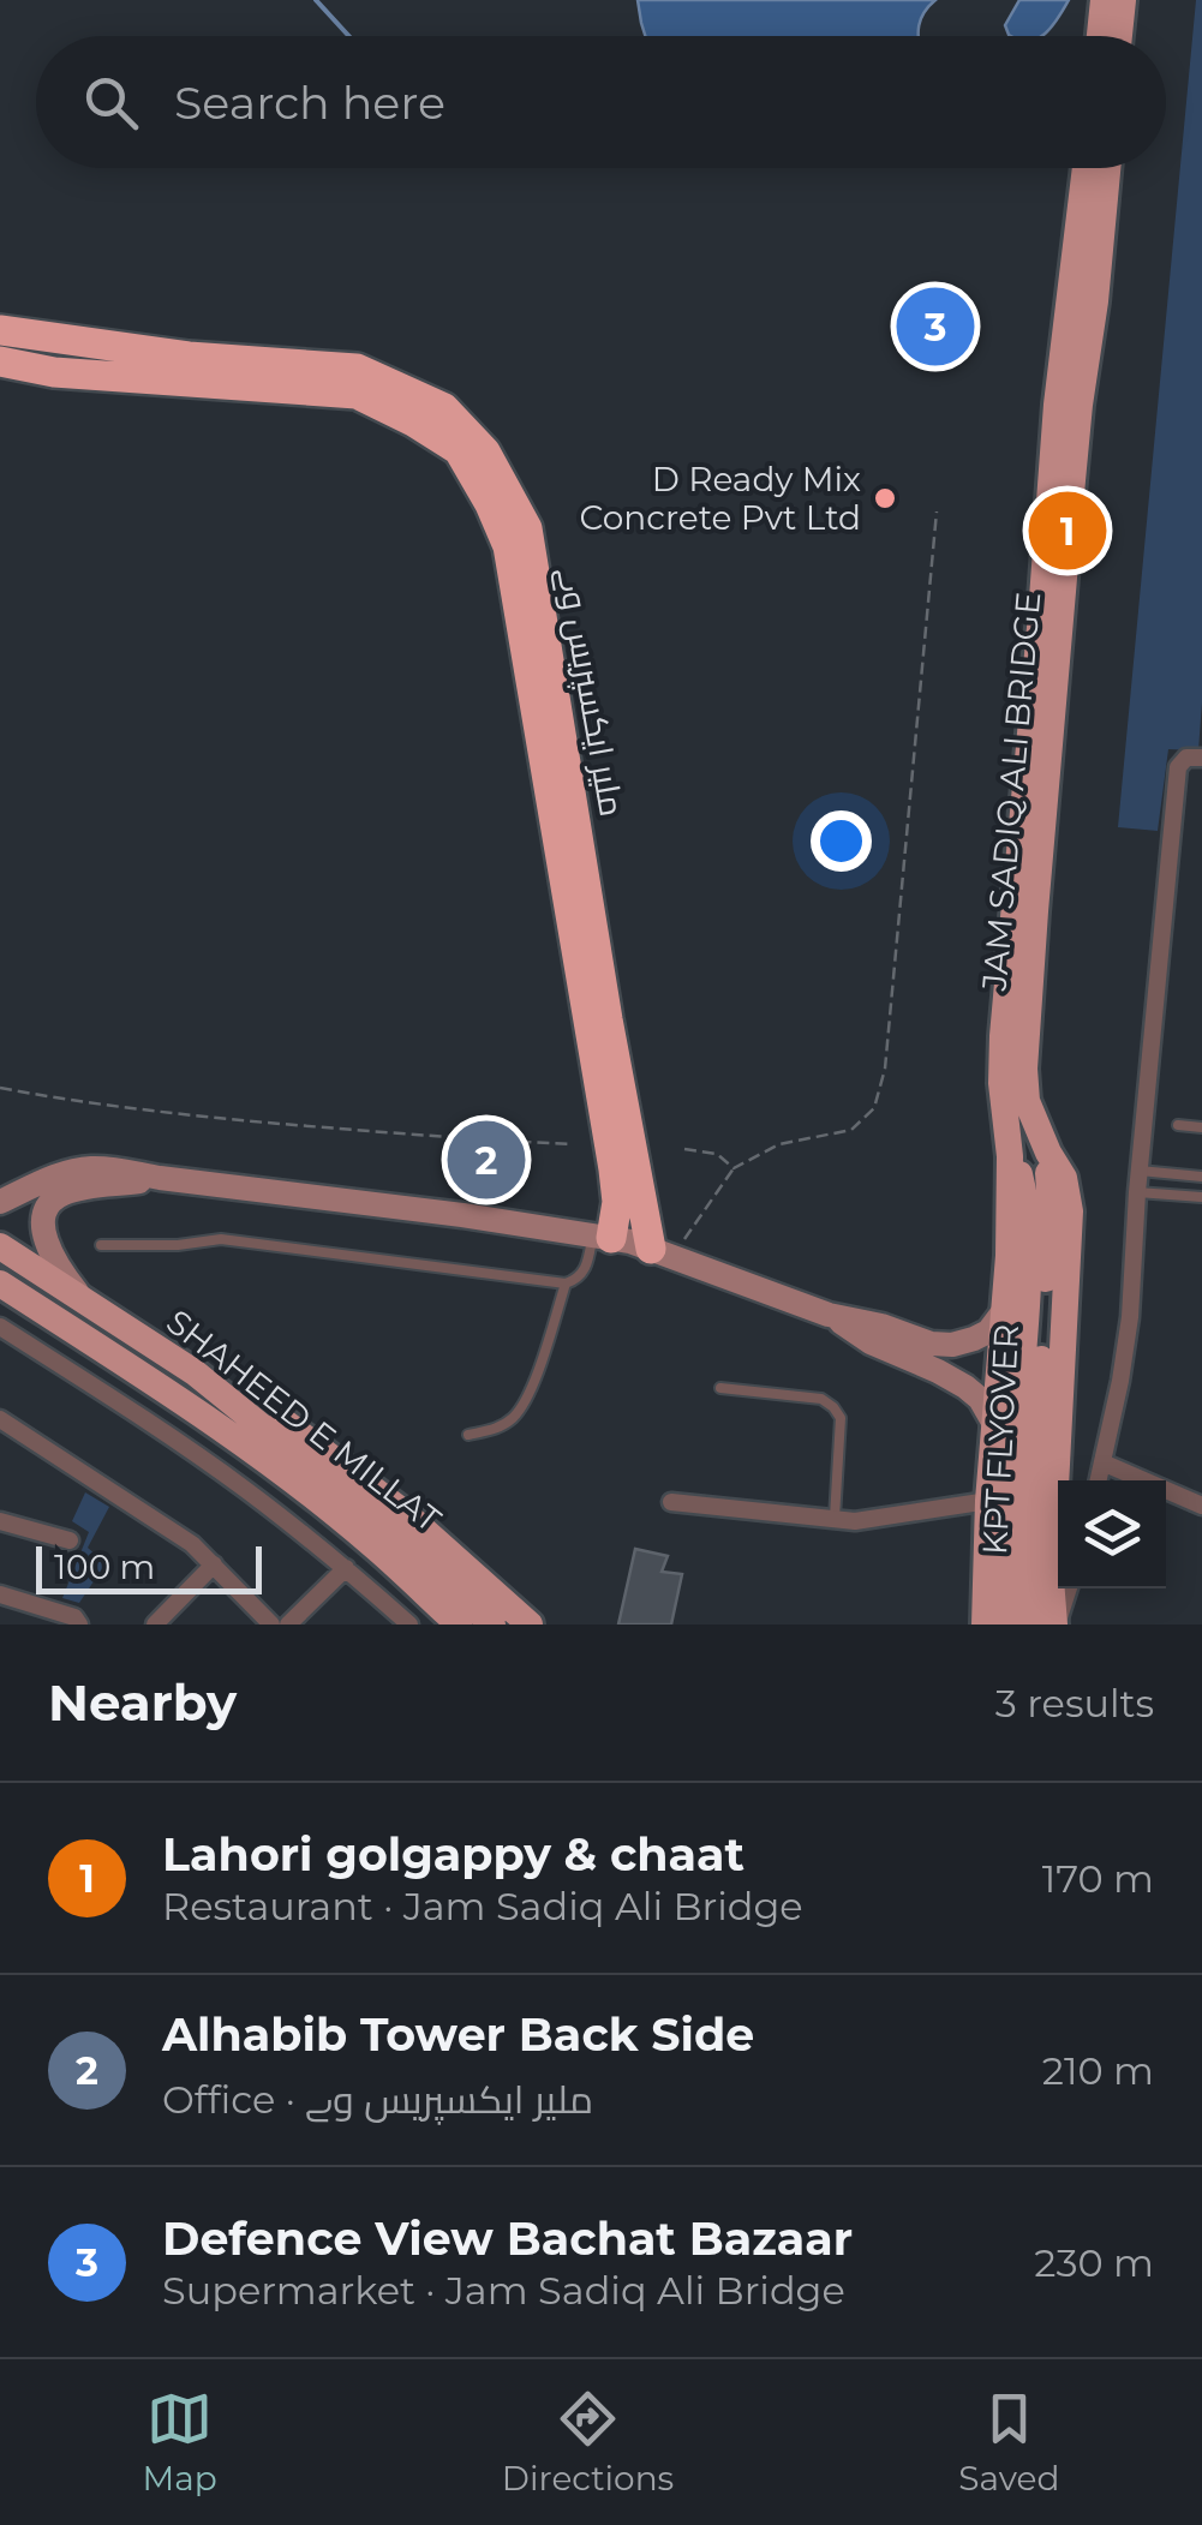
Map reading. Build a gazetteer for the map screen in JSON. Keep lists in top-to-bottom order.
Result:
{
  "streets": {
    "highway": ["ملیر ایکسپریس وے"],
    "main road": ["JAM SADIQ ALI BRIDGE", "SHAHEED E MILLAT", "KPT FLYOVER"]
  },
  "places": ["D Ready Mix Concrete Pvt Ltd"],
  "scale_bar": "100 m",
  "page": {
    "search": "Search here",
    "pins": ["3", "1", "2"],
    "scale": "100 m",
    "heading": ["Nearby", "3 results"],
    "list": [
      {
        "mark": "1",
        "name": "Lahori golgappy & chaat",
        "note": "Restaurant · Jam Sadiq Ali Bridge",
        "value": "170 m"
      },
      {
        "mark": "2",
        "name": "Alhabib Tower Back Side",
        "note": "Office · ملیر ایکسپریس وے",
        "value": "210 m"
      },
      {
        "mark": "3",
        "name": "Defence View Bachat Bazaar",
        "note": "Supermarket · Jam Sadiq Ali Bridge",
        "value": "230 m"
      }
    ],
    "nav": ["Map", "Directions", "Saved"]
  }
}
